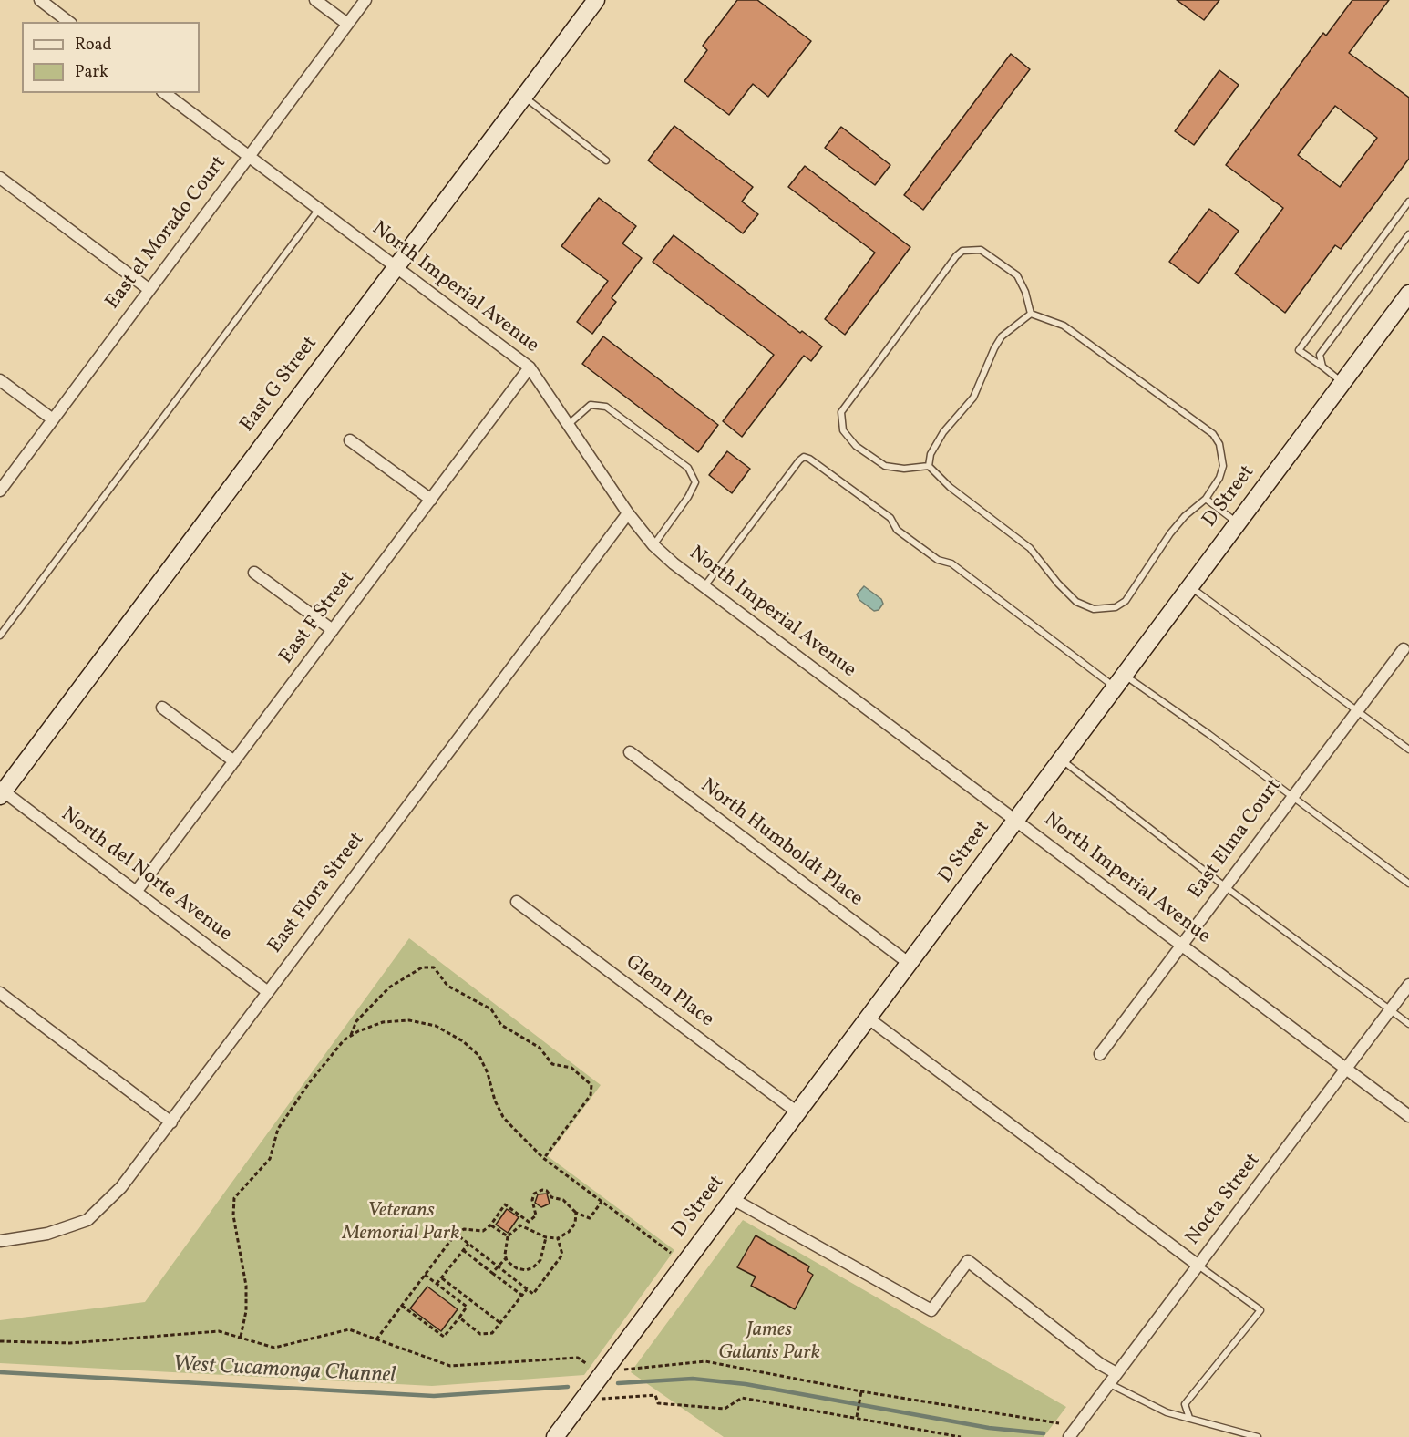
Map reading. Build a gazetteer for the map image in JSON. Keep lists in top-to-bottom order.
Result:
{
  "streets": {
    "street": [
      "East el Morado Court",
      "North Imperial Avenue",
      "East G Street",
      "D Street",
      "East F Street",
      "East Elma Court",
      "North Humboldt Place",
      "North del Norte Avenue",
      "East Flora Street",
      "Glenn Place",
      "Nocta Street"
    ]
  },
  "crossings": [
    ["East el Morado Court", "North Imperial Avenue"],
    ["North Imperial Avenue", "East G Street"],
    ["North Imperial Avenue", "D Street"],
    ["North Imperial Avenue", "East F Street"],
    ["North Imperial Avenue", "East Elma Court"],
    ["North Imperial Avenue", "East Flora Street"],
    ["North Imperial Avenue", "Nocta Street"],
    ["East G Street", "North del Norte Avenue"],
    ["D Street", "North Humboldt Place"],
    ["D Street", "Glenn Place"],
    ["East F Street", "North del Norte Avenue"],
    ["North del Norte Avenue", "East Flora Street"]
  ],
  "water": ["West Cucamonga Channel"],
  "parks": ["Veterans Memorial Park", "James Galanis Park"],
  "legend": ["Road", "Park"]
}
